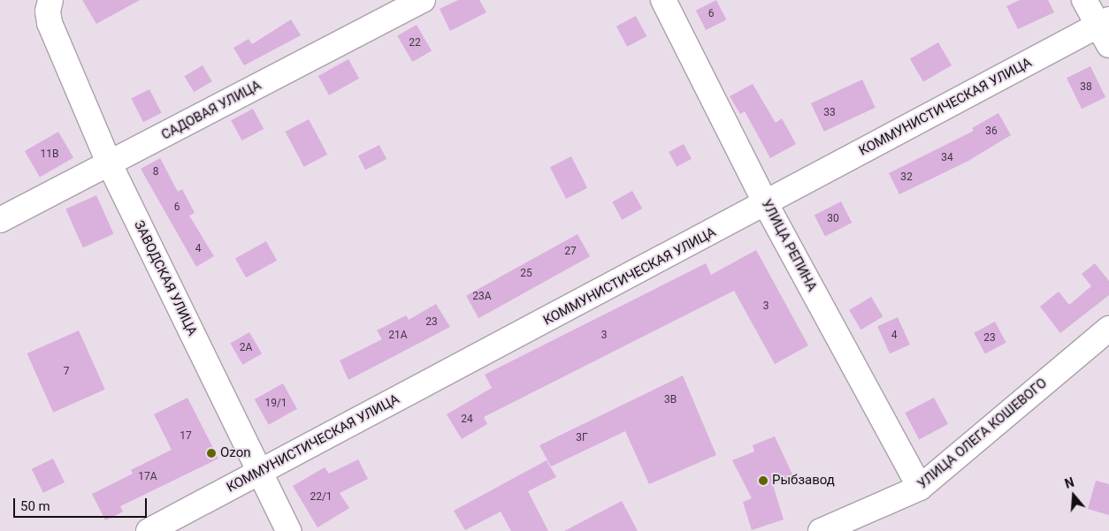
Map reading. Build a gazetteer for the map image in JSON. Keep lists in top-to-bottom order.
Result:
{
  "streets": {
    "street": [
      "КОММУНИСТИЧЕСКАЯ УЛИЦА",
      "САДОВАЯ УЛИЦА",
      "УЛИЦА РЕПИНА",
      "ЗАВОДСКАЯ УЛИЦА",
      "УЛИЦА ОЛЕГА КОШЕВОГО"
    ]
  },
  "crossings": [
    ["КОММУНИСТИЧЕСКАЯ УЛИЦА", "УЛИЦА РЕПИНА"],
    ["КОММУНИСТИЧЕСКАЯ УЛИЦА", "ЗАВОДСКАЯ УЛИЦА"],
    ["САДОВАЯ УЛИЦА", "ЗАВОДСКАЯ УЛИЦА"],
    ["УЛИЦА РЕПИНА", "УЛИЦА ОЛЕГА КОШЕВОГО"]
  ],
  "places": ["Ozon", "Рыбзавод"],
  "house_numbers": [
    "6",
    "22",
    "38",
    "33",
    "36",
    "11В",
    "34",
    "8",
    "32",
    "6",
    "30",
    "4",
    "27",
    "25",
    "23А",
    "3",
    "23",
    "21А",
    "3",
    "4",
    "23",
    "2А",
    "7",
    "3В",
    "19/1",
    "24",
    "17",
    "3Г",
    "17А",
    "22/1"
  ],
  "scale_bar": "50 m",
  "north": "top"
}
